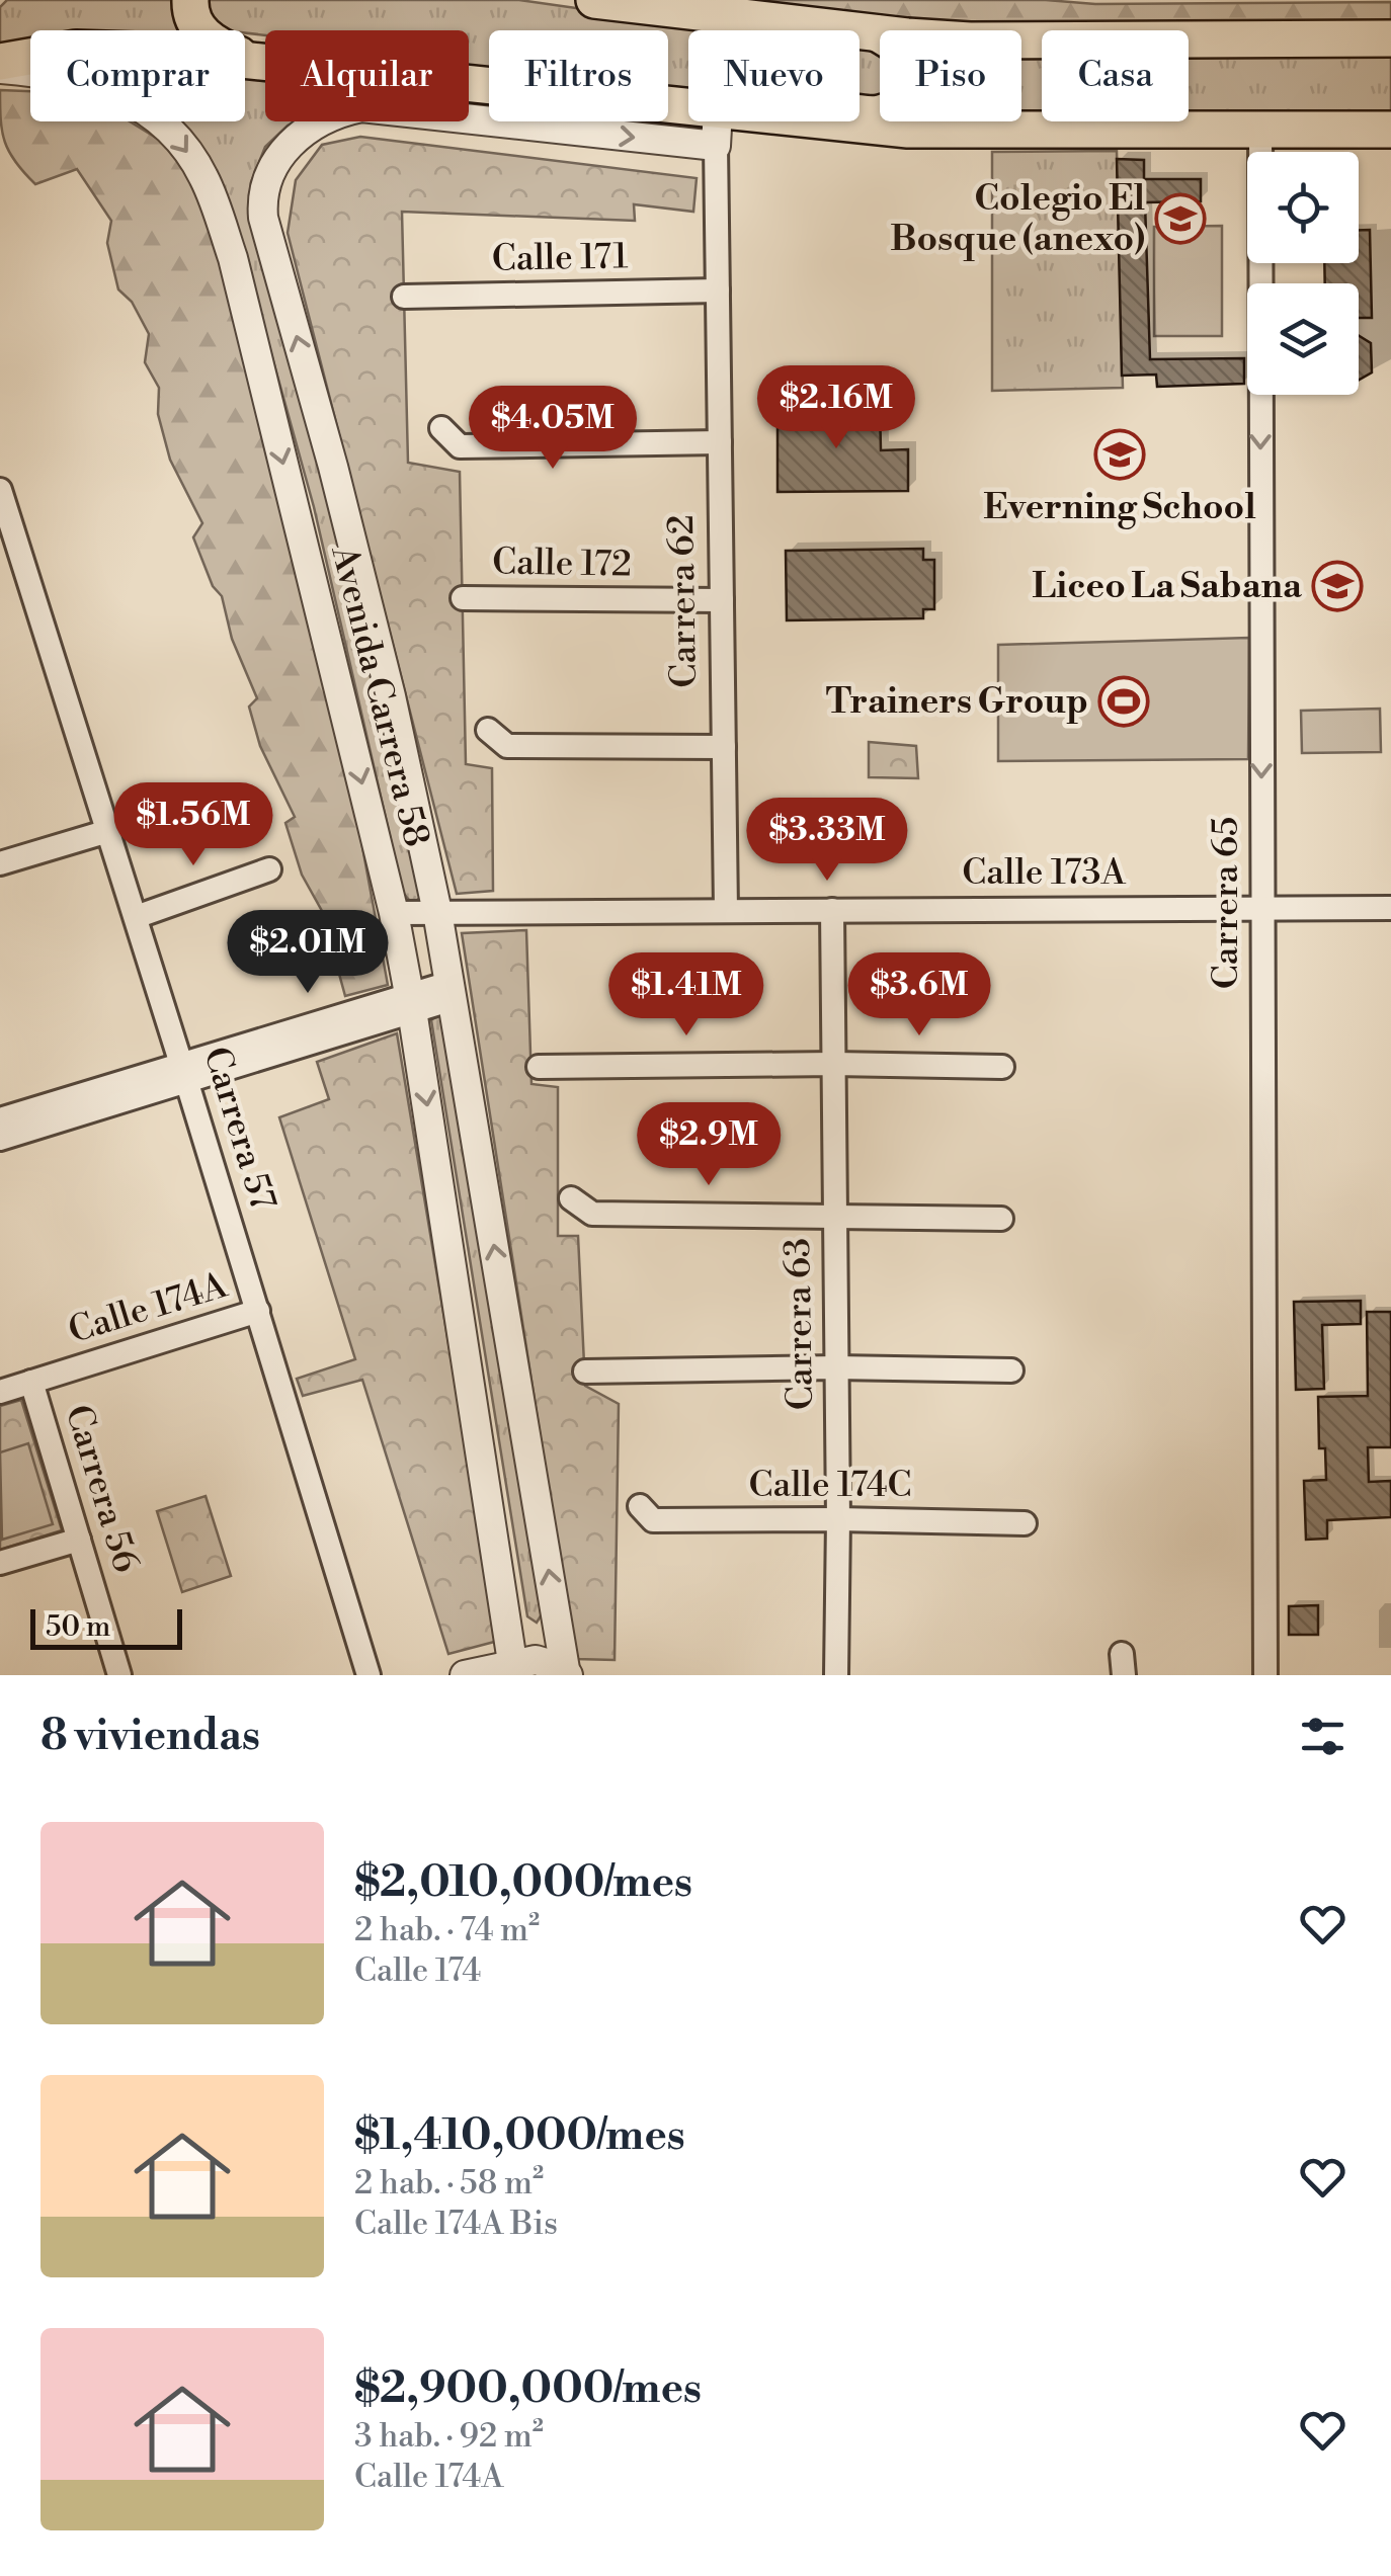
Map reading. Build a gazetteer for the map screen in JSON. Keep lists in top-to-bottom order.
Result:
{
  "streets": {
    "street": [
      "Calle 171",
      "Calle 172",
      "Carrera 62",
      "Avenida Carrera 58",
      "Calle 173A",
      "Carrera 65",
      "Carrera 57",
      "Calle 174A",
      "Carrera 63",
      "Calle 174C",
      "Carrera 56"
    ]
  },
  "crossings": [
    ["Calle 171", "Carrera 62"],
    ["Calle 172", "Carrera 62"],
    ["Carrera 62", "Avenida Carrera 58"],
    ["Carrera 62", "Calle 173A"],
    ["Avenida Carrera 58", "Calle 173A"],
    ["Calle 173A", "Carrera 65"],
    ["Calle 173A", "Carrera 63"],
    ["Carrera 57", "Calle 174A"],
    ["Calle 174A", "Carrera 56"],
    ["Carrera 63", "Calle 174C"]
  ],
  "one_way": ["Carrera 65"],
  "places": {
    "school or university": ["Colegio El Bosque (anexo)", "Everning School", "Liceo La Sabana"],
    "sports": ["Trainers Group"]
  },
  "scale_bar": "50 m",
  "page": {
    "chip": [
      "Comprar",
      "Alquilar",
      "Filtros",
      "Nuevo",
      "Piso",
      "Casa"
    ],
    "price": [
      "$2.16M",
      "$4.05M",
      "$1.56M",
      "$3.33M",
      "$2.01M",
      "$1.41M",
      "$3.6M",
      "$2.9M"
    ],
    "scale": "50 m",
    "heading": "8 viviendas",
    "list": [
      {
        "name": "$2,010,000/mes",
        "note": "2 hab. · 74 m² · Calle 174"
      },
      {
        "name": "$1,410,000/mes",
        "note": "2 hab. · 58 m² · Calle 174A Bis"
      },
      {
        "name": "$2,900,000/mes",
        "note": "3 hab. · 92 m² · Calle 174A"
      }
    ]
  }
}
